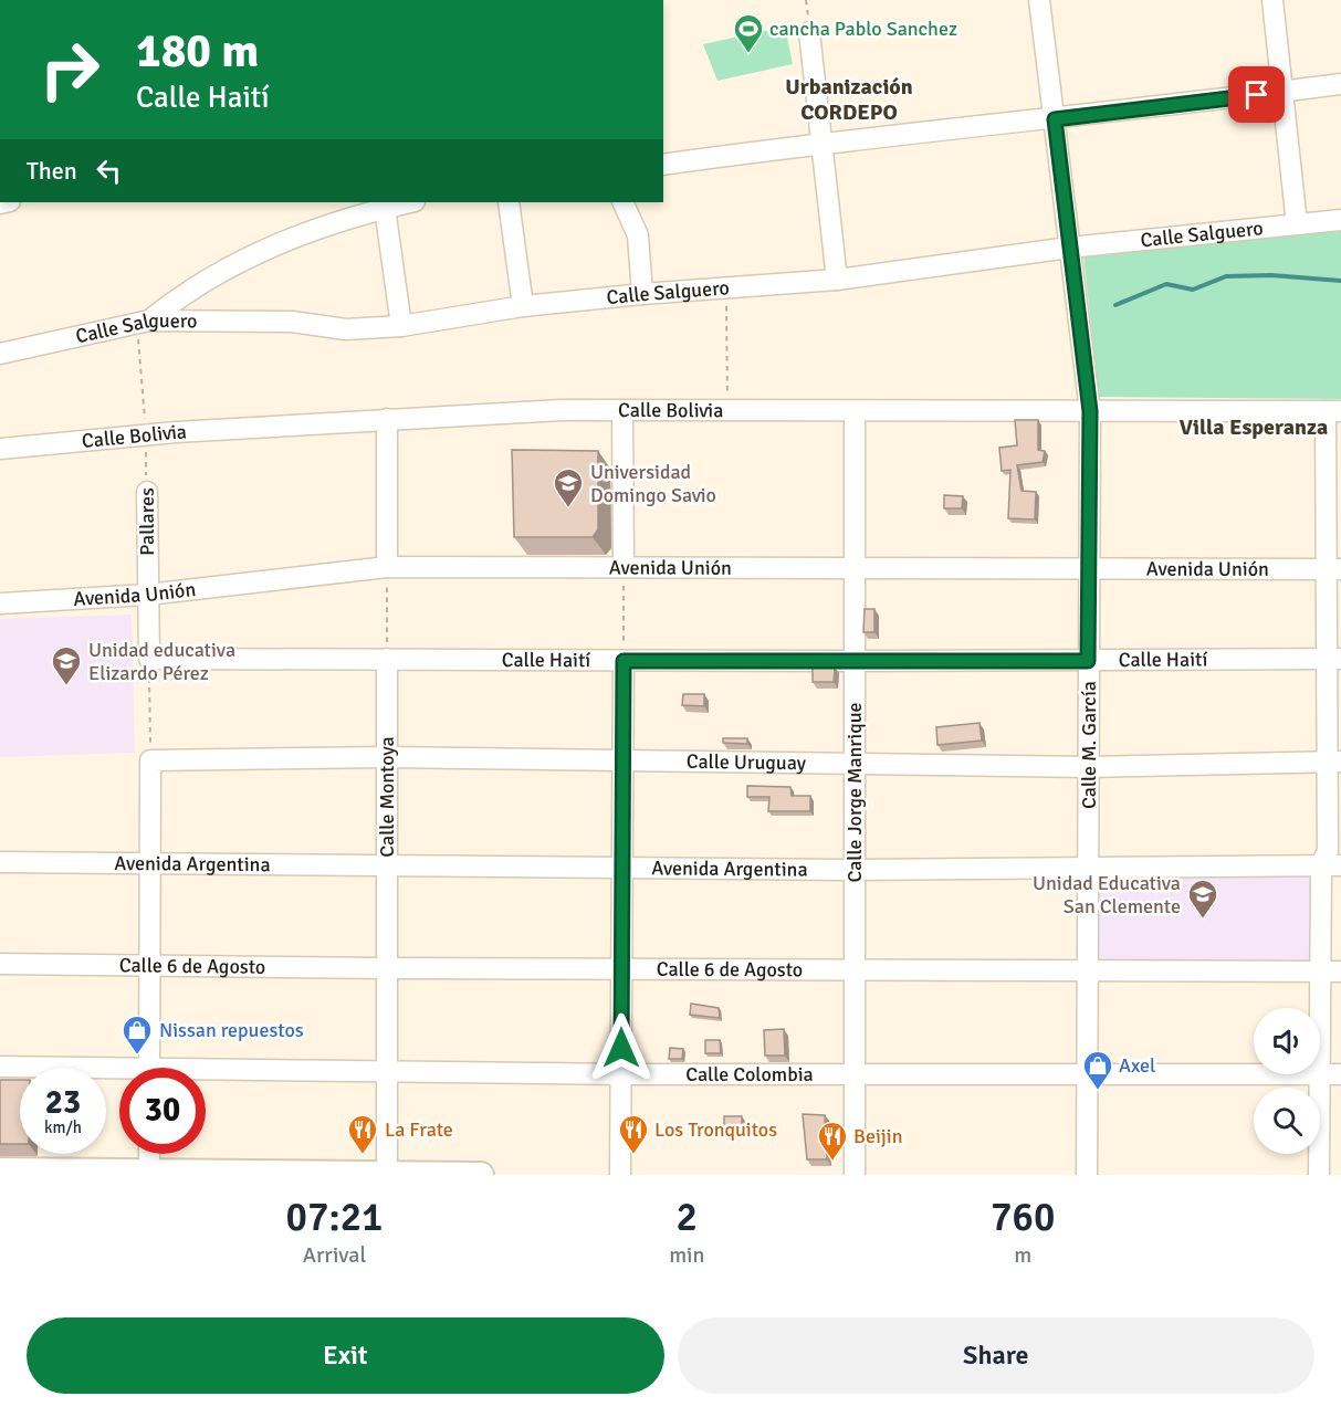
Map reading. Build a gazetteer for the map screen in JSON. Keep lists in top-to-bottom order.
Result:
{
  "streets": {
    "street": [
      "Calle Salguero",
      "Calle Bolivia",
      "Pallares",
      "Avenida Unión",
      "Calle Haití",
      "Calle M. García",
      "Calle Uruguay",
      "Calle Jorge Manrique",
      "Calle Montoya",
      "Avenida Argentina",
      "Calle 6 de Agosto",
      "Calle Colombia"
    ]
  },
  "crossings": [
    ["Calle Salguero", "Pallares"],
    ["Calle Salguero", "Calle M. García"],
    ["Calle Bolivia", "Pallares"],
    ["Calle Bolivia", "Calle M. García"],
    ["Calle Bolivia", "Calle Jorge Manrique"],
    ["Pallares", "Avenida Unión"],
    ["Pallares", "Calle Haití"],
    ["Avenida Unión", "Calle M. García"],
    ["Avenida Unión", "Calle Jorge Manrique"],
    ["Calle Haití", "Calle M. García"],
    ["Calle Haití", "Calle Jorge Manrique"],
    ["Calle Haití", "Calle Montoya"],
    ["Calle M. García", "Calle Uruguay"],
    ["Calle M. García", "Avenida Argentina"],
    ["Calle M. García", "Calle 6 de Agosto"],
    ["Calle M. García", "Calle Colombia"],
    ["Calle Uruguay", "Calle Jorge Manrique"],
    ["Calle Uruguay", "Calle Montoya"],
    ["Calle Jorge Manrique", "Avenida Argentina"],
    ["Calle Jorge Manrique", "Calle 6 de Agosto"],
    ["Calle Jorge Manrique", "Calle Colombia"],
    ["Calle Montoya", "Avenida Argentina"],
    ["Calle Montoya", "Calle 6 de Agosto"],
    ["Calle Montoya", "Calle Colombia"]
  ],
  "districts": ["Urbanización CORDEPO", "Villa Esperanza"],
  "places": {
    "sports": ["cancha Pablo Sanchez"],
    "school or university": ["Universidad Domingo Savio", "Unidad educativa Elizardo Pérez", "Unidad Educativa San Clemente"],
    "shop": ["Nissan repuestos", "Axel"],
    "restaurant": ["La Frate", "Los Tronquitos", "Beijin"]
  },
  "page": {
    "turn": ["180 m", "Calle Haití"],
    "then": "Then",
    "speed": "23 km/h",
    "limit": "30",
    "eta": [
      "07:21",
      "Arrival",
      "2",
      "min",
      "760",
      "m"
    ],
    "buttons": ["Exit", "Share"]
  }
}
